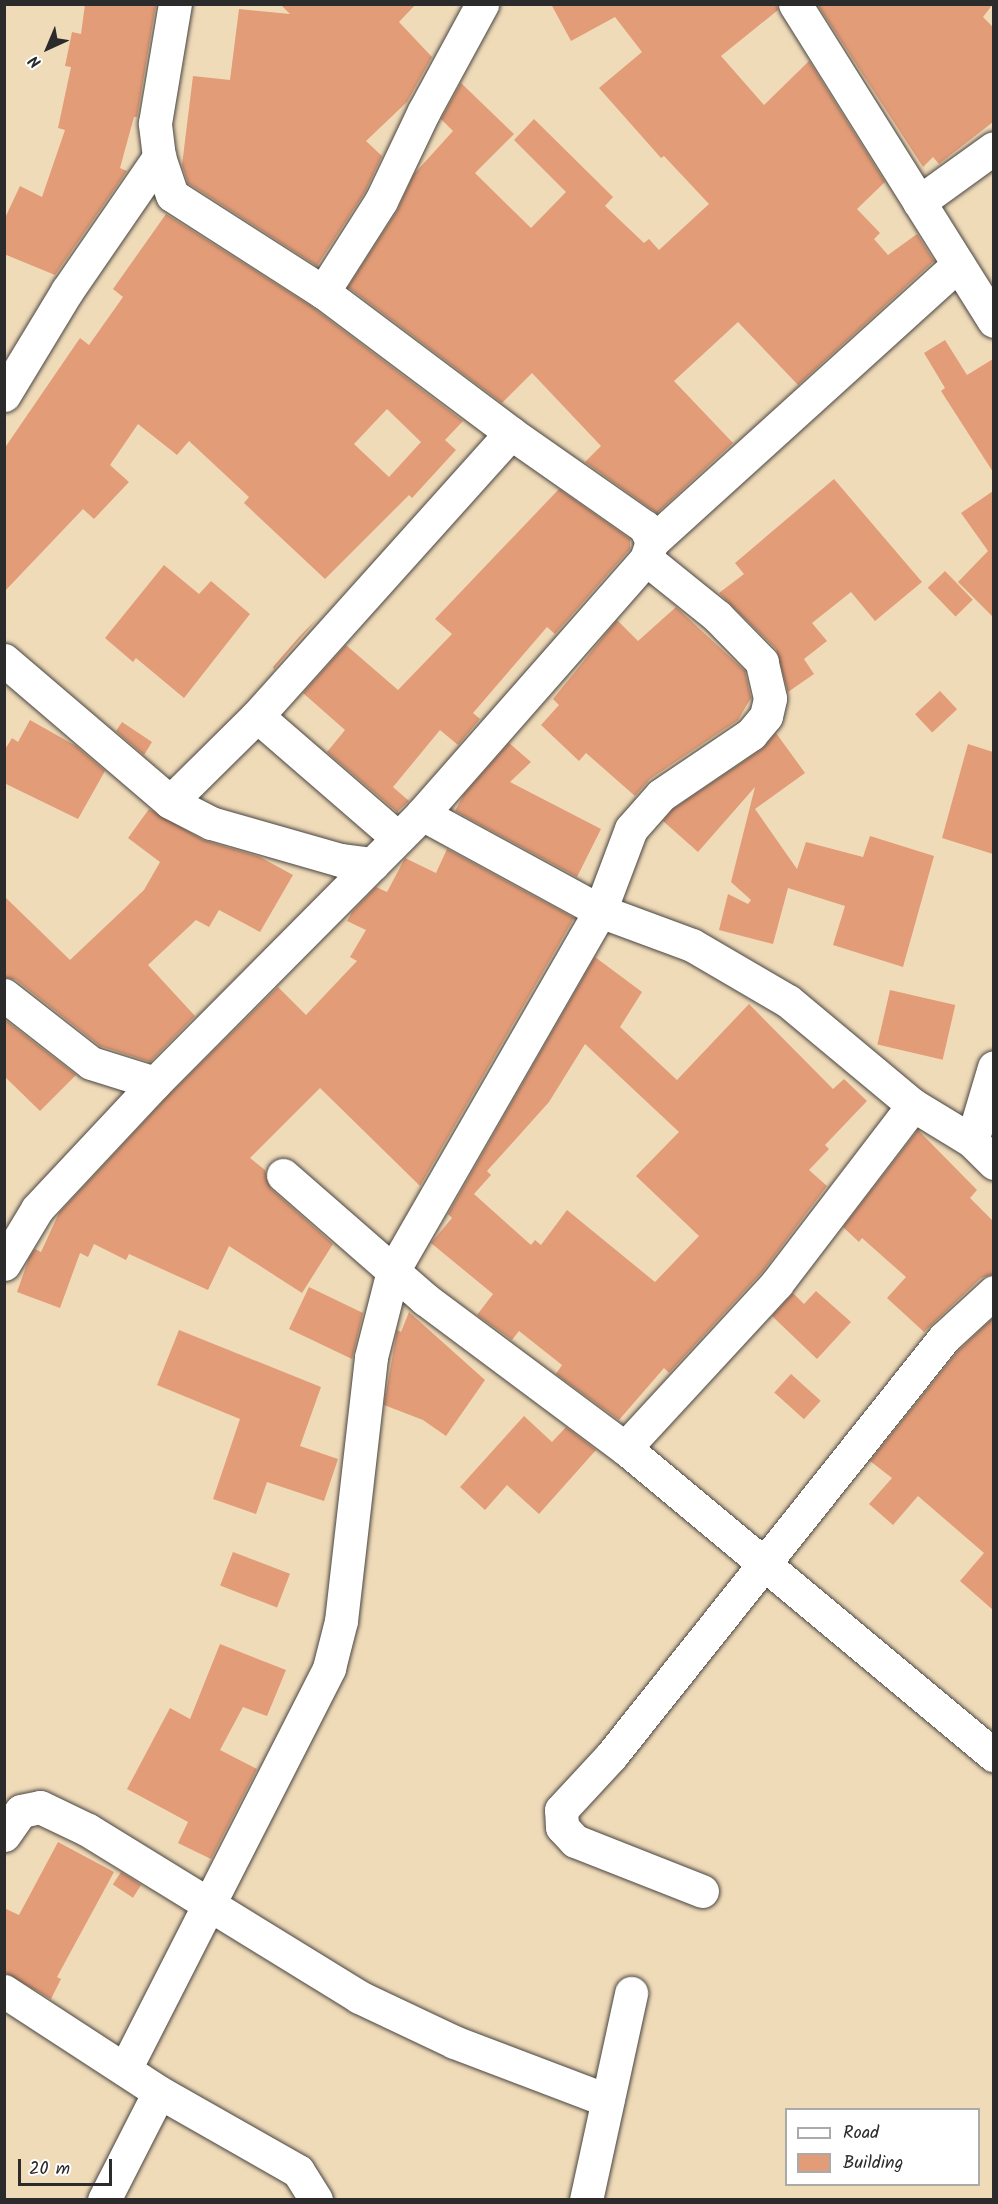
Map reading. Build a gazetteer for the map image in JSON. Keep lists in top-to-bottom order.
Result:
{
  "legend": ["Road", "Building"],
  "scale_bar": "20 m",
  "north": "bottom left"
}
